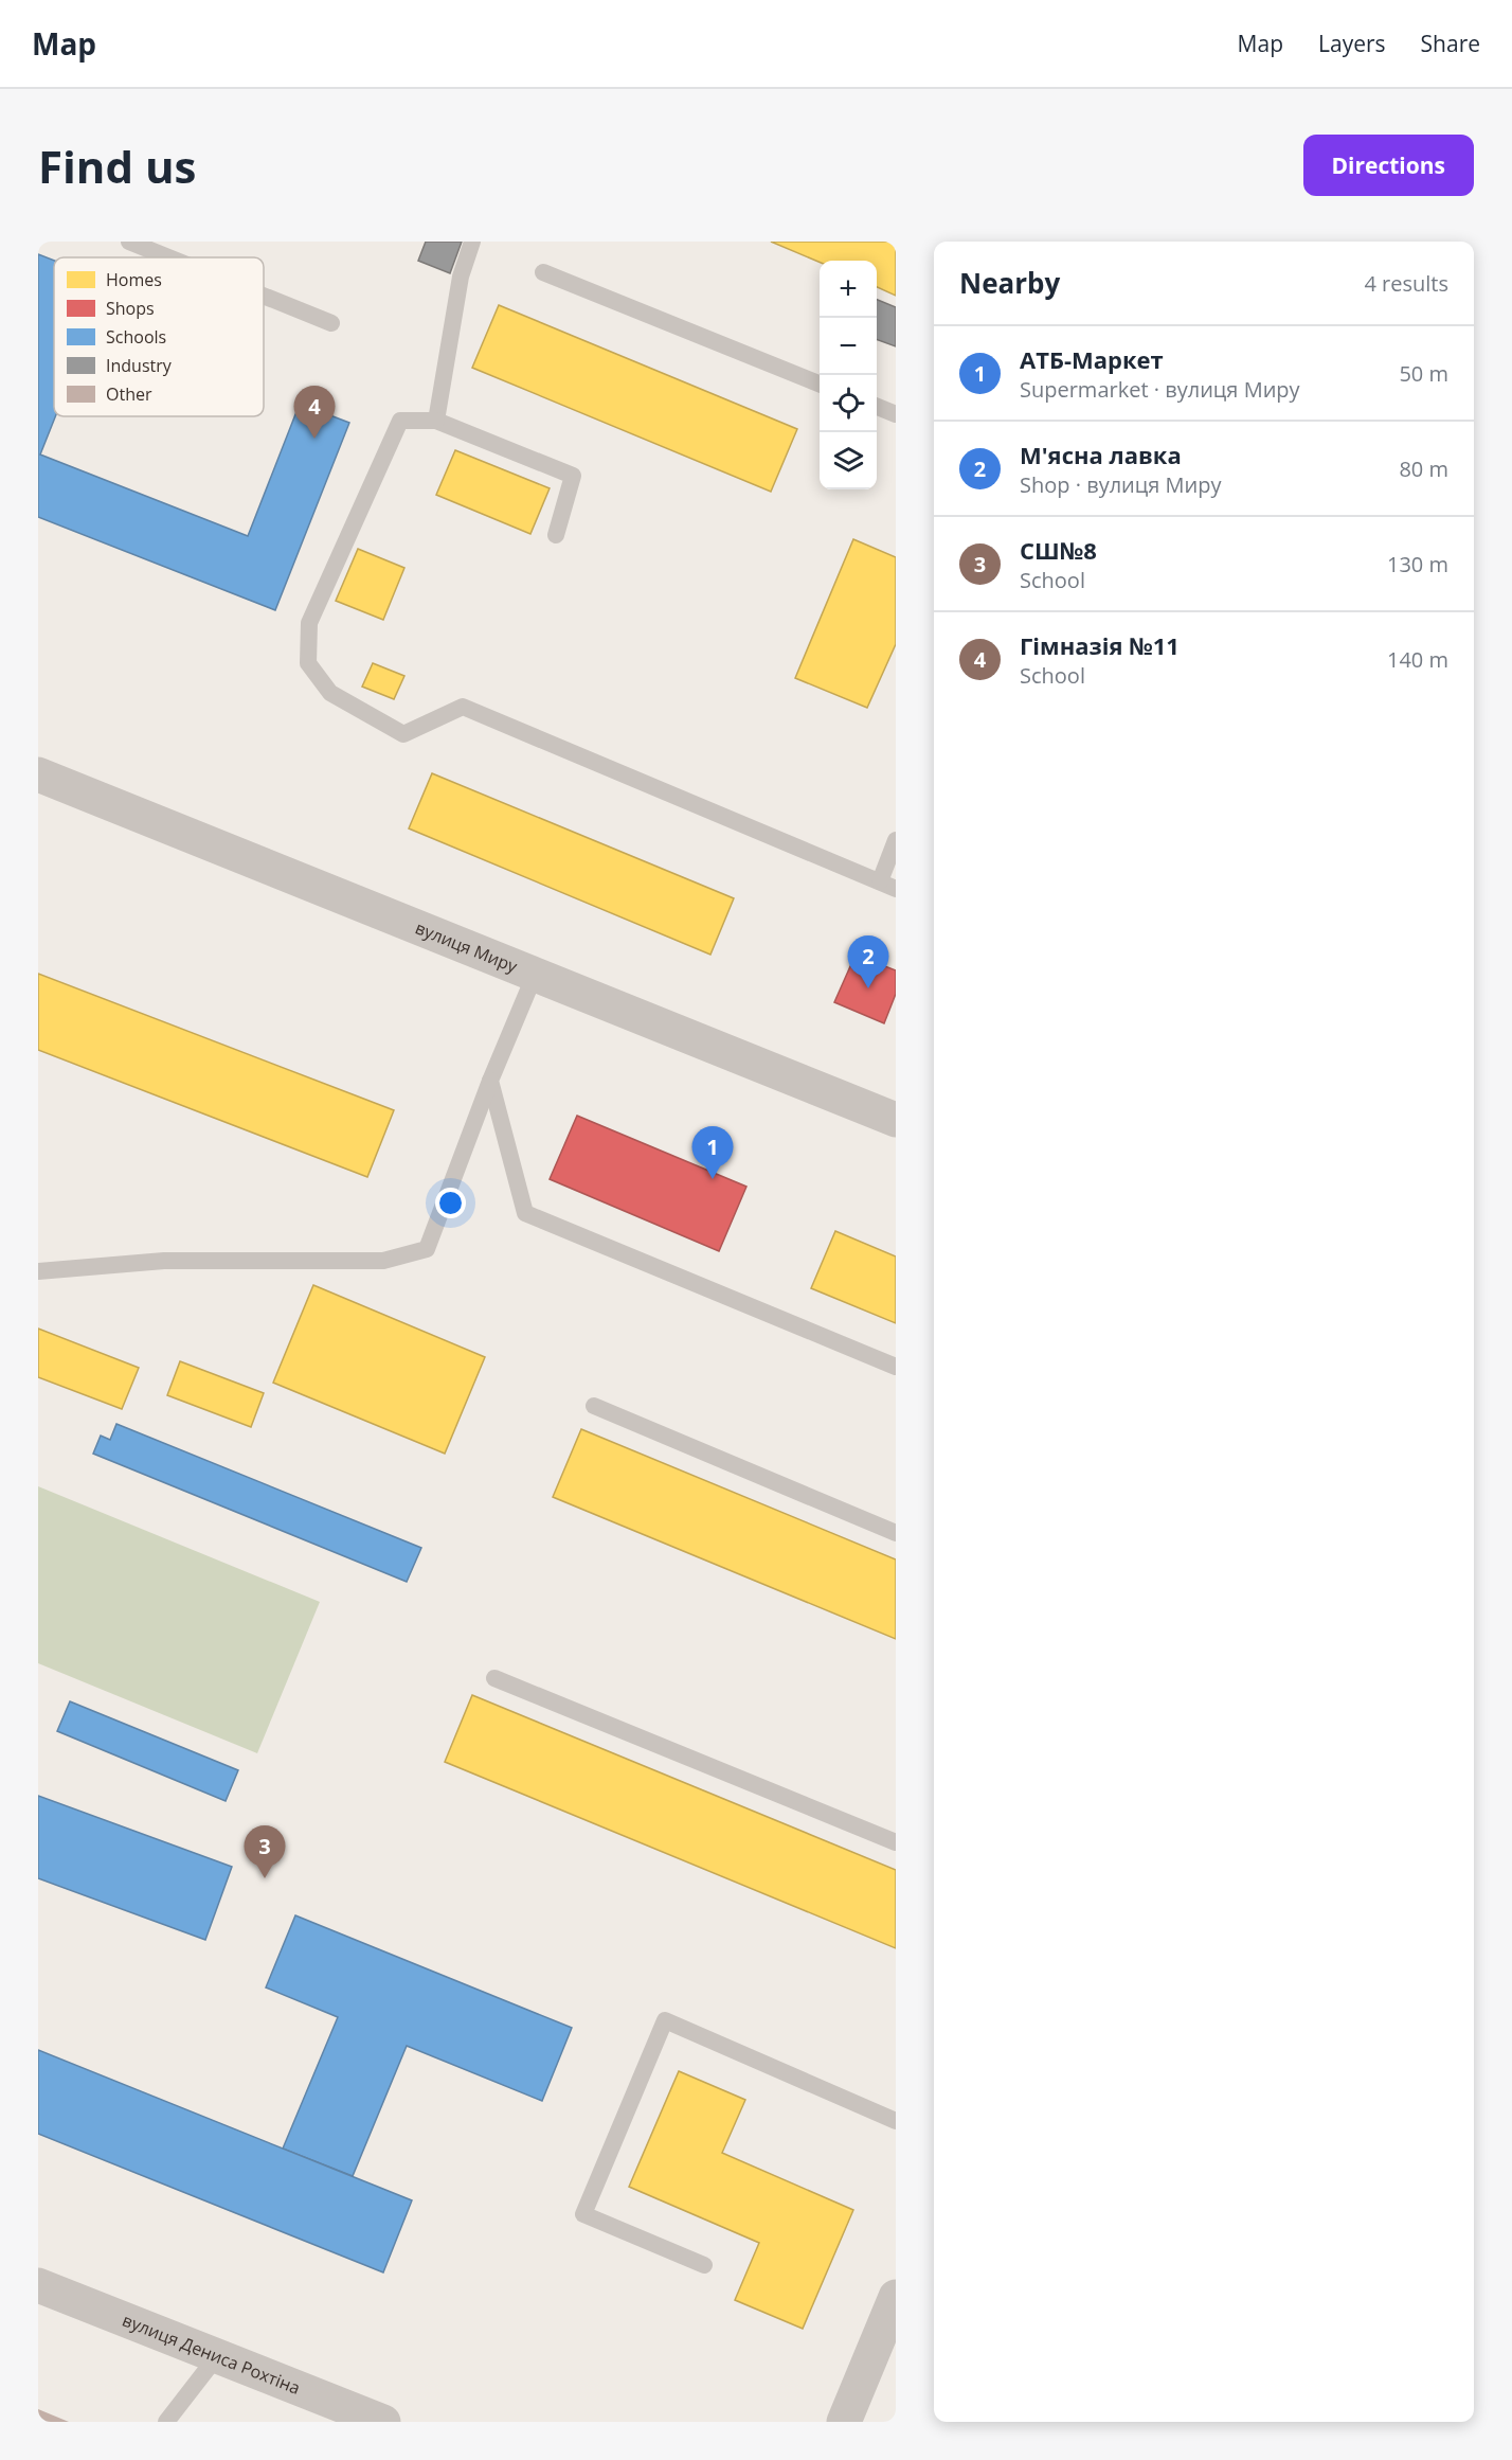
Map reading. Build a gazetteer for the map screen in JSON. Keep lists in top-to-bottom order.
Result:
{
  "streets": {
    "street": ["вулиця Миру", "вулиця Дениса Рохтіна"]
  },
  "legend": [
    "Homes",
    "Shops",
    "Schools",
    "Industry",
    "Other"
  ],
  "page": {
    "header": "Map",
    "nav": ["Map", "Layers", "Share"],
    "buttons": "Directions",
    "title": "Find us",
    "heading": ["Nearby", "4 results"],
    "map_buttons": ["+", "−"],
    "list": [
      {
        "mark": "1",
        "name": "АТБ-Маркет",
        "note": "Supermarket · вулиця Миру",
        "value": "50 m"
      },
      {
        "mark": "2",
        "name": "М'ясна лавка",
        "note": "Shop · вулиця Миру",
        "value": "80 m"
      },
      {
        "mark": "3",
        "name": "СШ№8",
        "note": "School",
        "value": "130 m"
      },
      {
        "mark": "4",
        "name": "Гімназія №11",
        "note": "School",
        "value": "140 m"
      }
    ],
    "pins": [
      "4",
      "2",
      "1",
      "3"
    ]
  }
}
